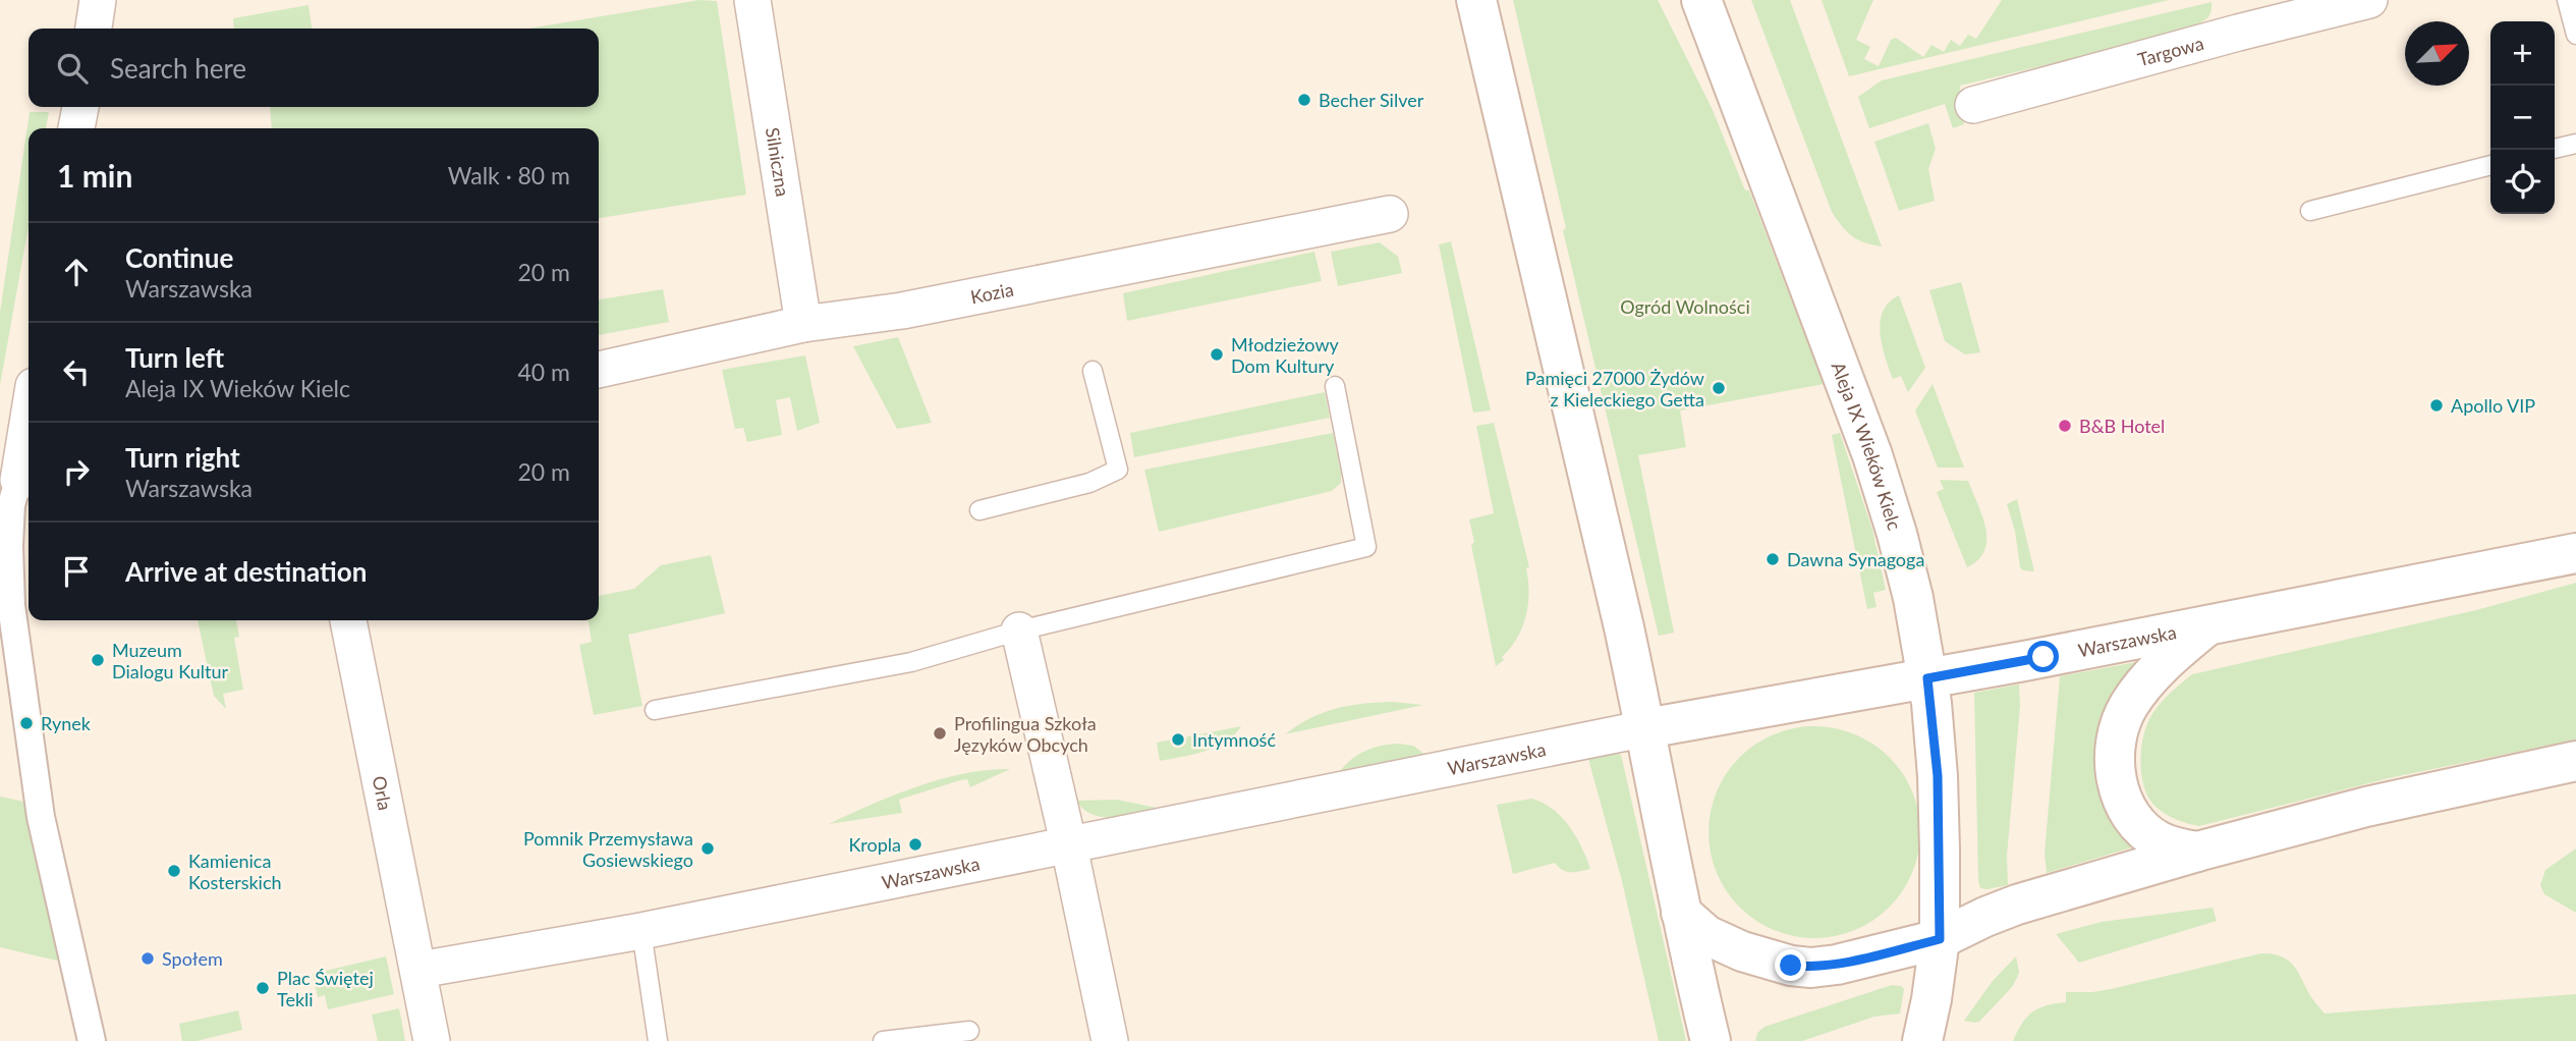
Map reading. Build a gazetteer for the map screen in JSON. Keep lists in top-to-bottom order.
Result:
{
  "streets": {
    "main road": ["Aleja IX Wieków Kielc", "Warszawska"],
    "street": [
      "Targowa",
      "Silniczna",
      "Kozia",
      "Orla"
    ]
  },
  "crossings": [
    ["Silniczna", "Kozia"],
    ["Aleja IX Wieków Kielc", "Warszawska"],
    ["Warszawska", "Orla"]
  ],
  "parks": ["Ogród Wolności"],
  "places": [
    "Becher Silver",
    "Młodzieżowy Dom Kultury",
    "Pamięci 27000 Żydów z Kieleckiego Getta",
    "Apollo VIP",
    "B&B Hotel",
    "Dawna Synagoga",
    "Muzeum Dialogu Kultur",
    "Rynek",
    "Profilingua Szkoła Języków Obcych",
    "Intymność",
    "Kropla",
    "Pomnik Przemysława Gosiewskiego",
    "Kamienica Kosterskich",
    "Społem",
    "Plac Świętej Tekli"
  ],
  "north": "top right",
  "page": {
    "map_buttons": ["+", "−"],
    "search": "Search here",
    "heading": ["1 min", "Walk · 80 m"],
    "list": [
      ["Continue", "Warszawska", "20 m"],
      ["Turn left", "Aleja IX Wieków Kielc", "40 m"],
      ["Turn right", "Warszawska", "20 m"],
      "Arrive at destination"
    ]
  }
}
